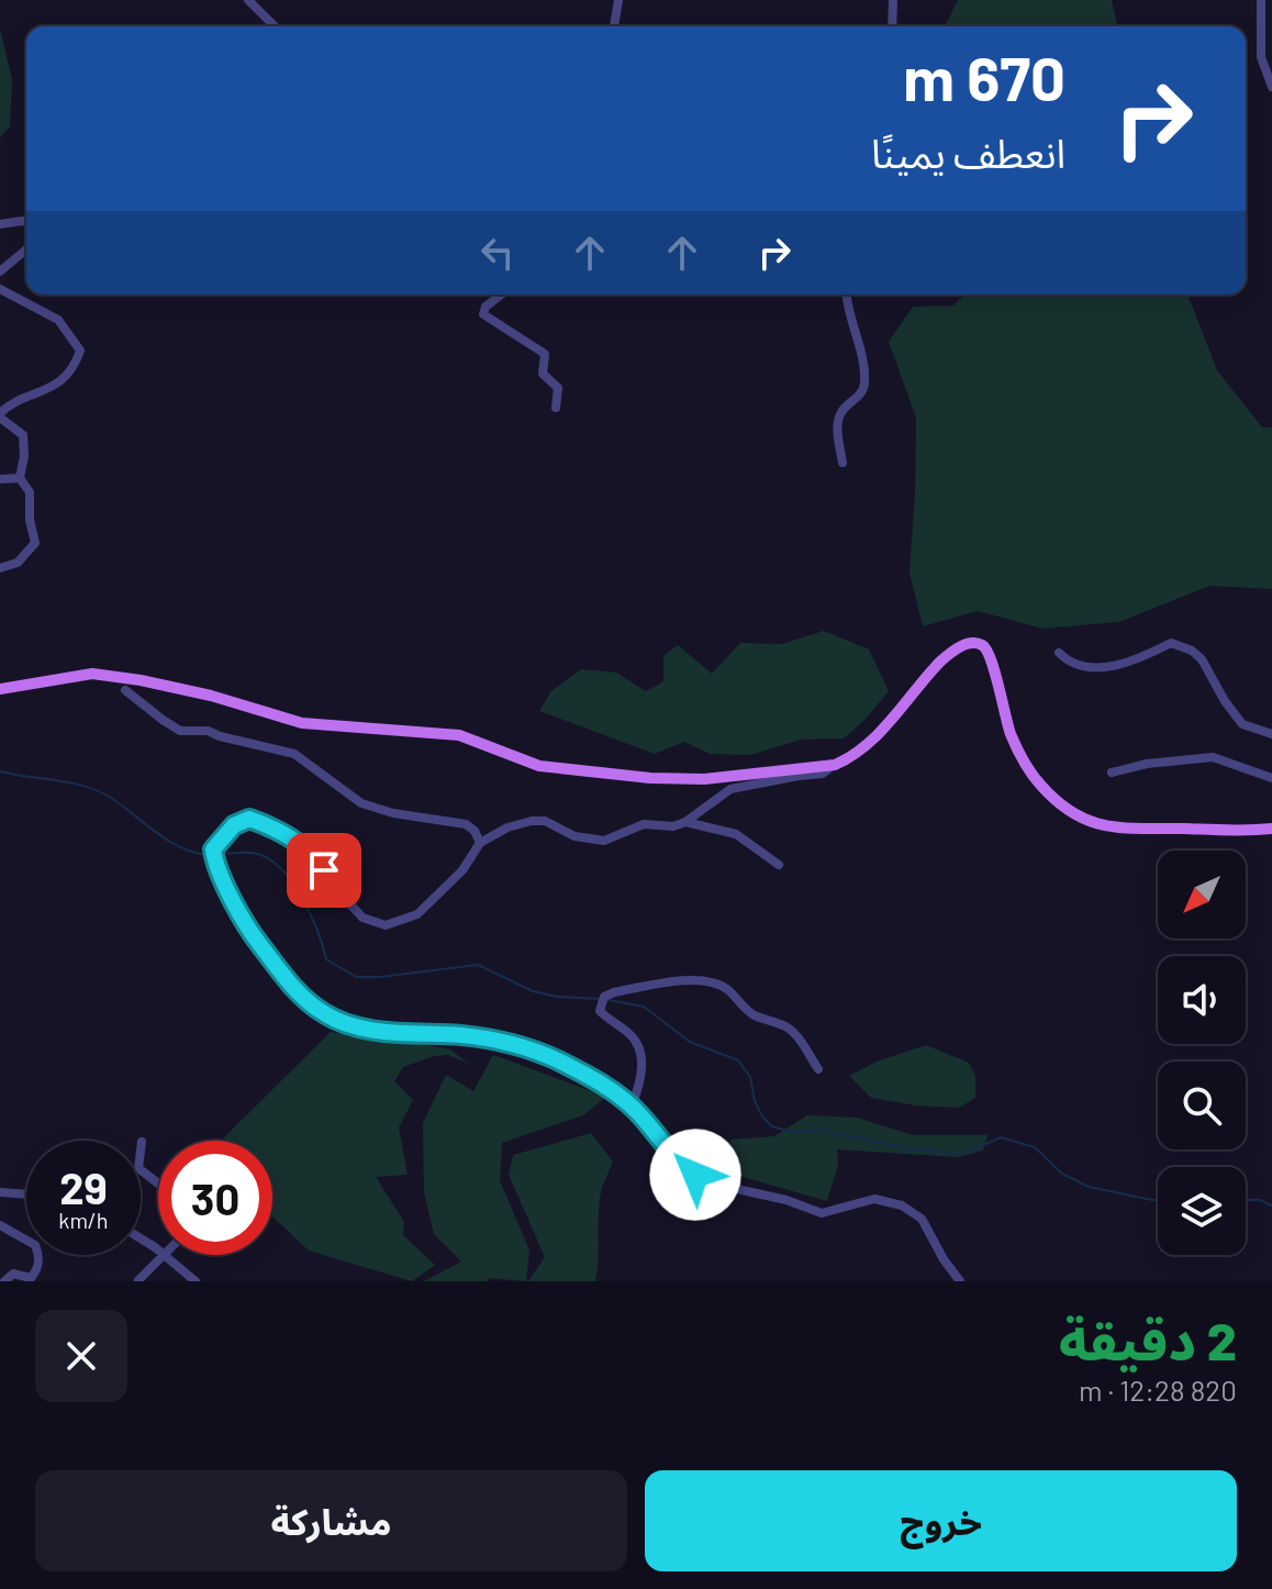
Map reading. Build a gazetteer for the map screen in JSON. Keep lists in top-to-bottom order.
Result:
{
  "north": "bottom left",
  "page": {
    "turn": ["670 m", "انعطف يمينًا"],
    "speed": "29 km/h",
    "limit": "30",
    "heading": ["2 دقيقة", "820 m · 12:28"],
    "buttons": ["خروج", "مشاركة"]
  }
}
